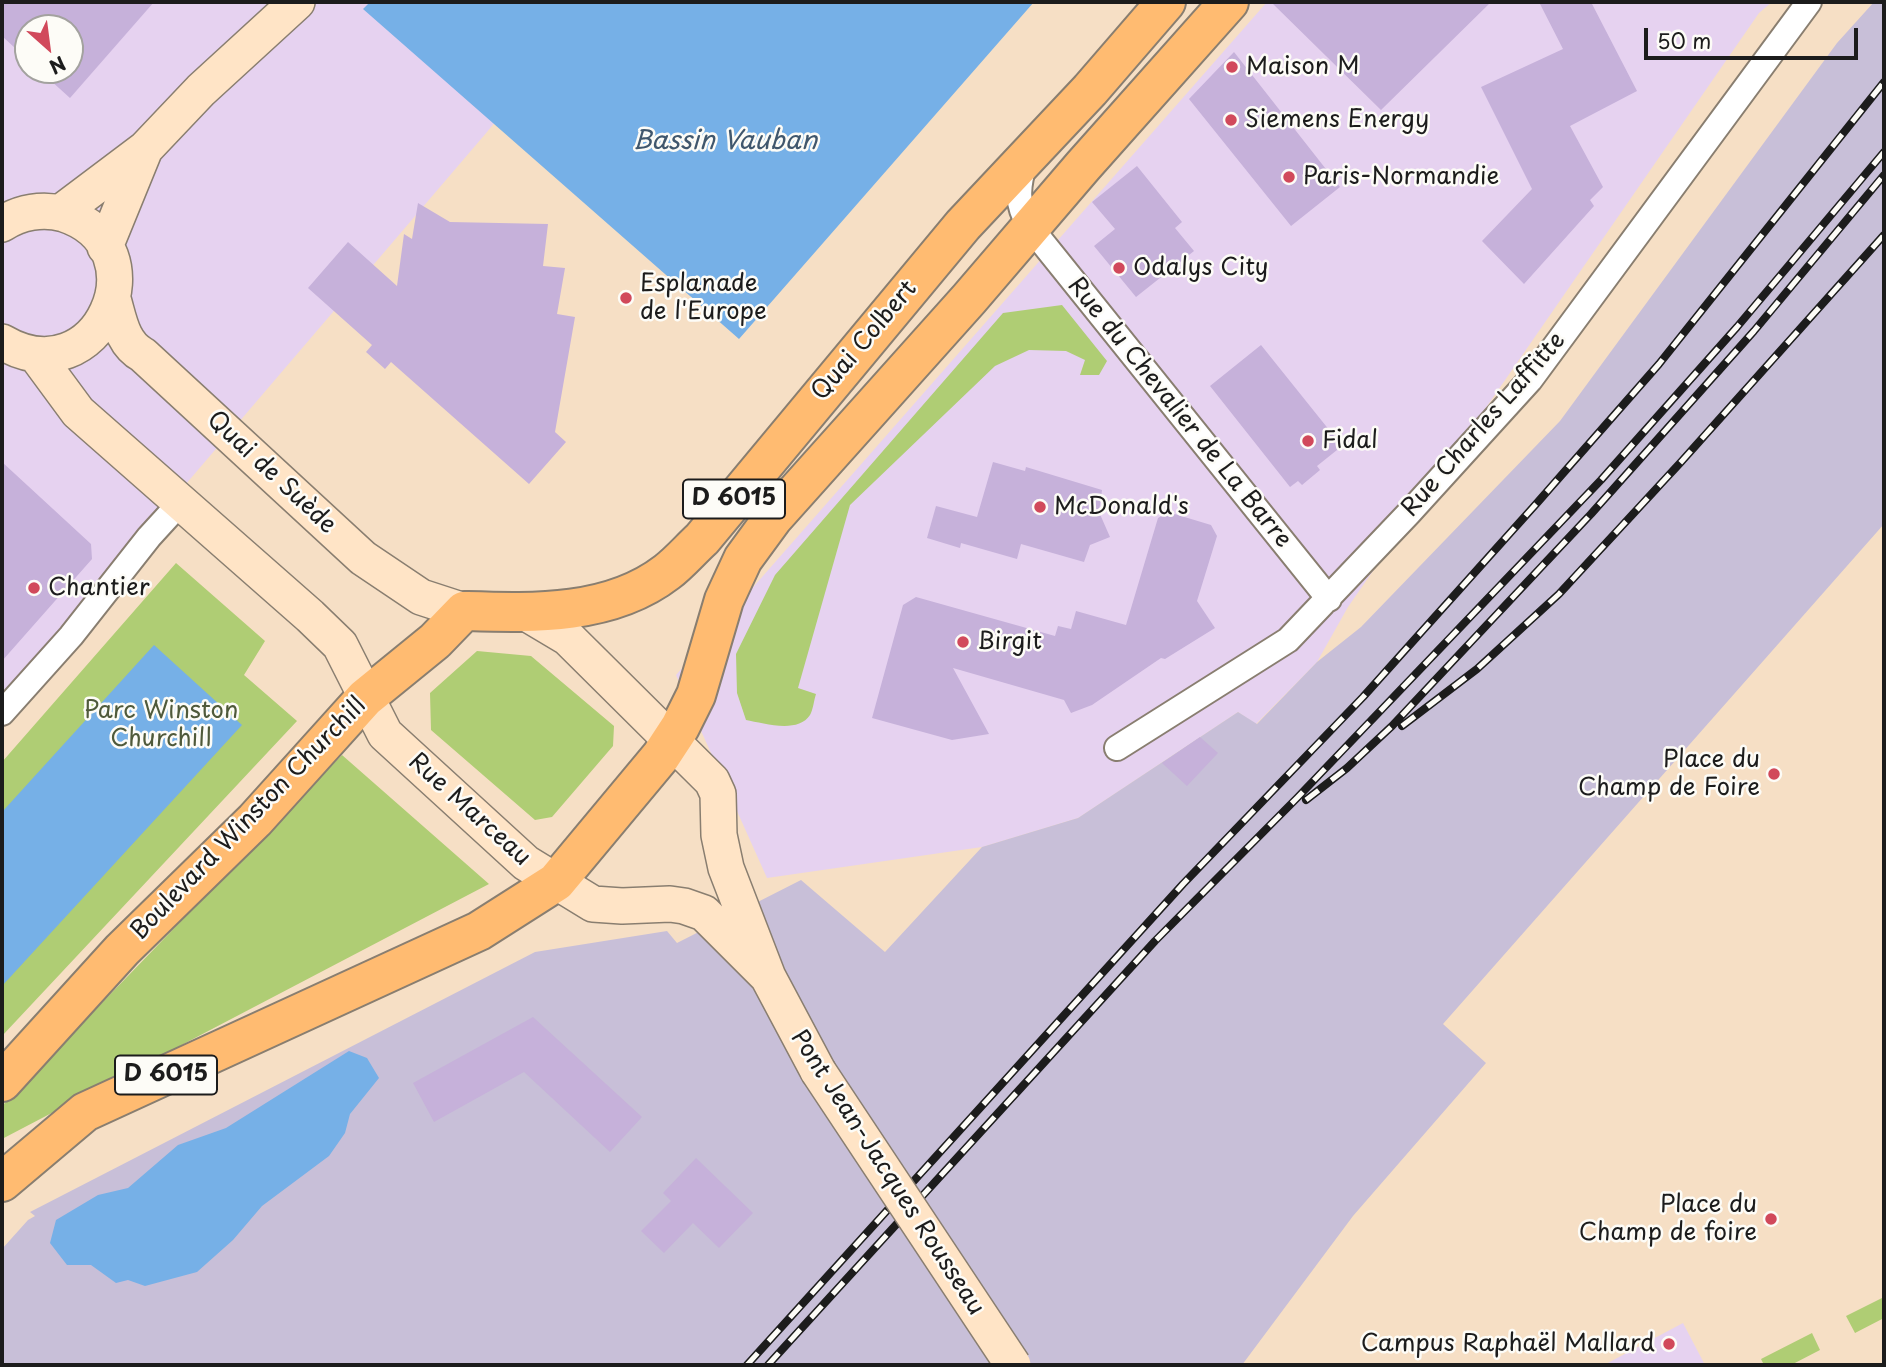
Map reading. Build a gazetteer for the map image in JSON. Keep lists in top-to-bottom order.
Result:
{
  "streets": {
    "main road": [
      "Quai Colbert",
      "Quai de Suède",
      "D 6015",
      "Rue Marceau",
      "Boulevard Winston Churchill",
      "Pont Jean-Jacques Rousseau"
    ],
    "street": ["Rue du Chevalier de La Barre", "Rue Charles Laffitte"]
  },
  "crossings": [
    ["Quai Colbert", "Rue du Chevalier de La Barre"],
    ["Quai Colbert", "D 6015"],
    ["Quai Colbert", "Pont Jean-Jacques Rousseau"],
    ["Rue du Chevalier de La Barre", "Rue Charles Laffitte"],
    ["Quai de Suède", "Boulevard Winston Churchill"],
    ["D 6015", "Rue Marceau"],
    ["D 6015", "Pont Jean-Jacques Rousseau"],
    ["Rue Marceau", "Boulevard Winston Churchill"],
    ["Rue Marceau", "Pont Jean-Jacques Rousseau"]
  ],
  "water": ["Bassin Vauban"],
  "parks": ["Parc Winston Churchill"],
  "places": [
    "Maison M",
    "Siemens Energy",
    "Paris-Normandie",
    "Odalys City",
    "Esplanade de l'Europe",
    "Fidal",
    "McDonald's",
    "Chantier",
    "Birgit",
    "Place du Champ de Foire",
    "Place du Champ de foire",
    "Campus Raphaël Mallard"
  ],
  "scale_bar": "50 m",
  "north": "bottom right"
}
